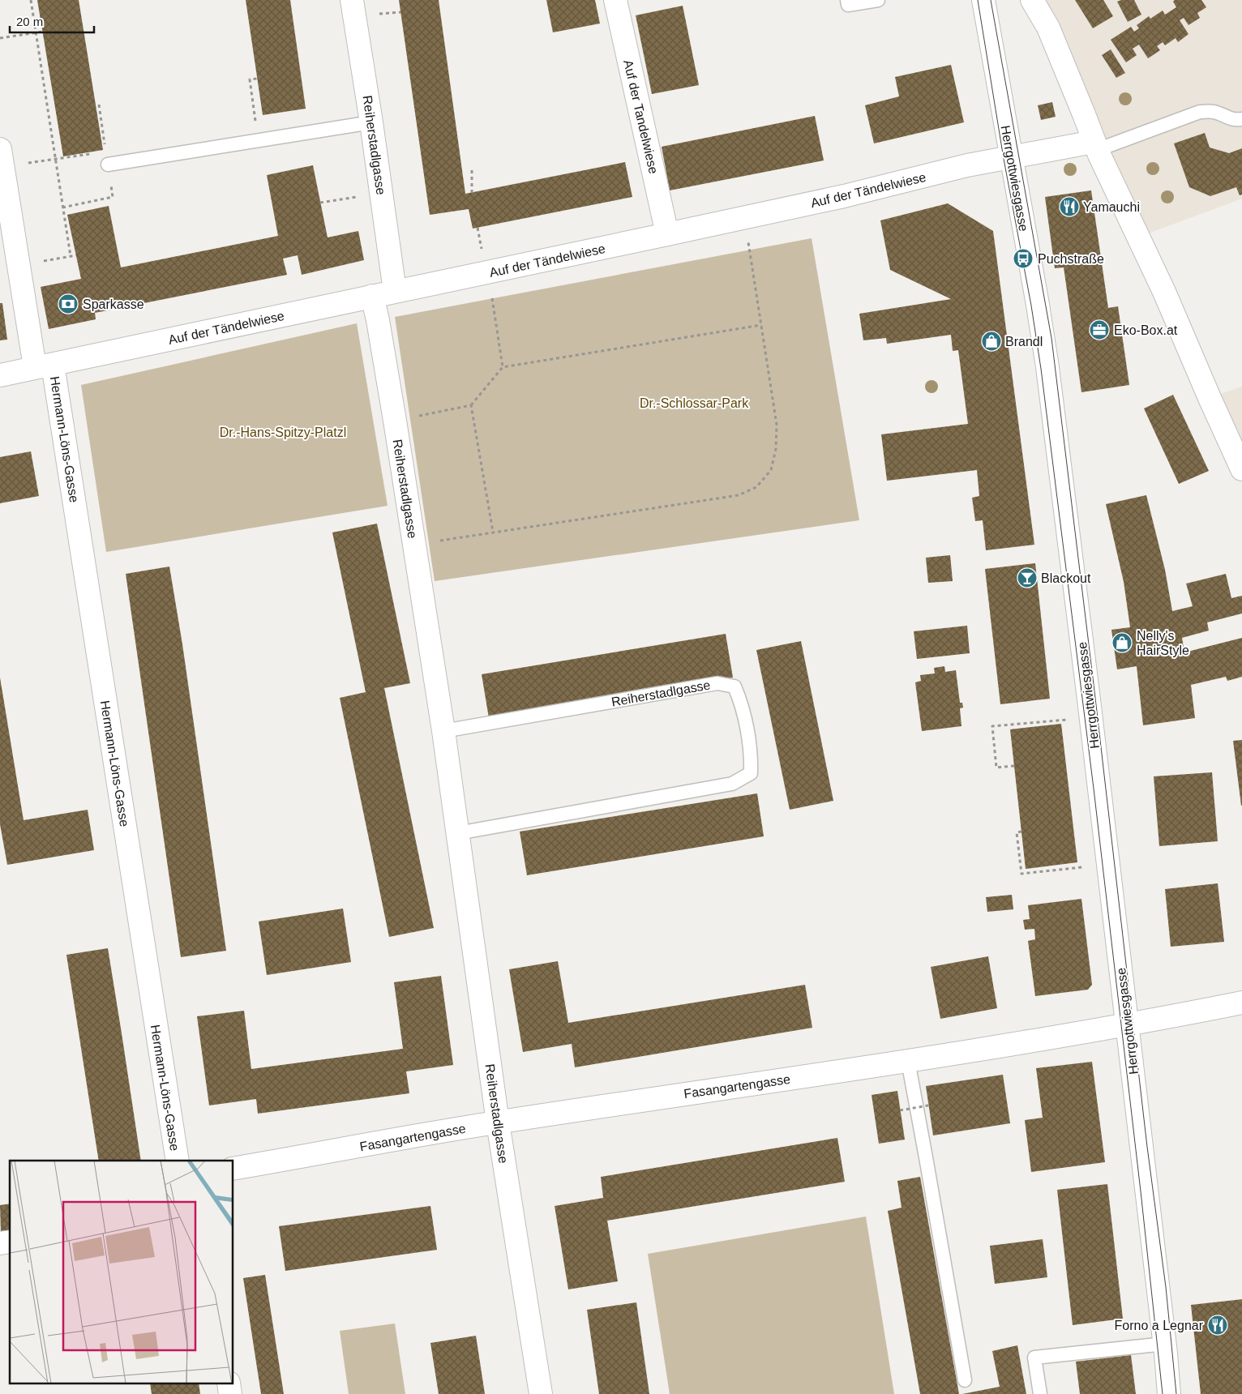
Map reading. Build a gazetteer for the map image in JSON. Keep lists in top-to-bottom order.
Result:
{
  "streets": {
    "street": [
      "Auf der Tandelwiese",
      "Reiherstadlgasse",
      "Herrgottwiesgasse",
      "Auf der Tändelwiese",
      "Hermann-Löns-Gasse",
      "Fasangartengasse"
    ]
  },
  "crossings": [
    ["Auf der Tandelwiese", "Auf der Tändelwiese"],
    ["Reiherstadlgasse", "Auf der Tändelwiese"],
    ["Reiherstadlgasse", "Fasangartengasse"],
    ["Herrgottwiesgasse", "Auf der Tändelwiese"],
    ["Herrgottwiesgasse", "Fasangartengasse"],
    ["Auf der Tändelwiese", "Hermann-Löns-Gasse"]
  ],
  "parks": ["Dr.-Schlossar-Park", "Dr.-Hans-Spitzy-Platzl"],
  "places": {
    "restaurant": ["Yamauchi", "Forno a Legnar"],
    "bus stop": ["Puchstraße"],
    "bank": ["Sparkasse"],
    "office": ["Eko-Box.at"],
    "shop": ["Brandl", "Nelly's HairStyle"],
    "bar": ["Blackout"]
  },
  "scale_bar": "20 m"
}
